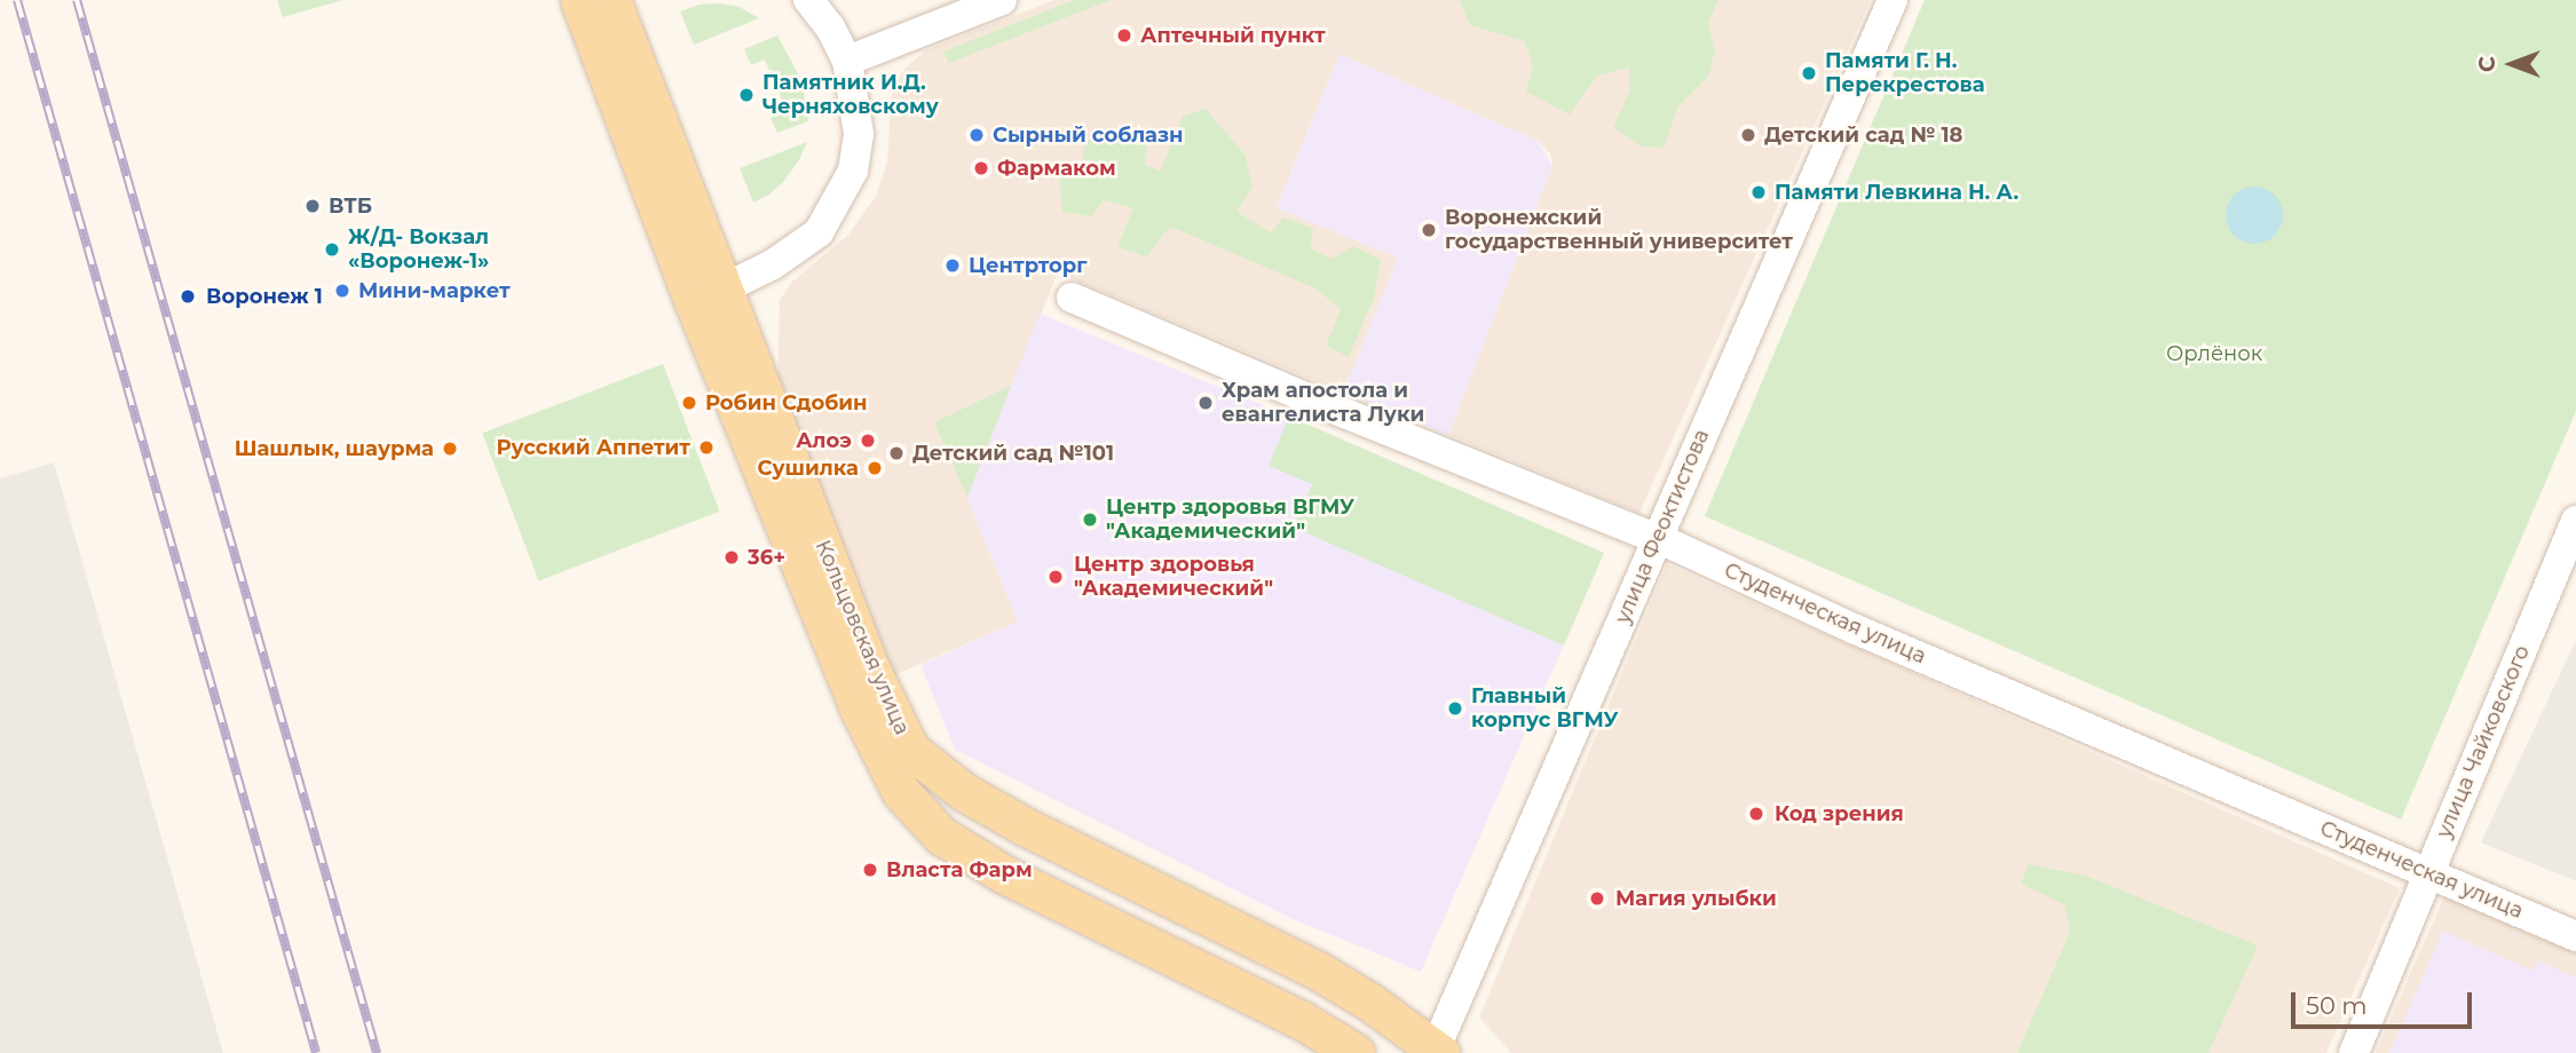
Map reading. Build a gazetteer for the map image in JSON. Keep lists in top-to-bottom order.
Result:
{
  "streets": {
    "main road": ["Кольцовская улица"],
    "street": ["улица Феоктистова", "Студенческая улица", "улица Чайковского"]
  },
  "crossings": [
    ["улица Феоктистова", "Студенческая улица"],
    ["улица Феоктистова", "Кольцовская улица"],
    ["Студенческая улица", "улица Чайковского"]
  ],
  "parks": ["Орлёнок"],
  "places": [
    "Аптечный пункт",
    "Памяти Г. Н. Перекрестова",
    "Памятник И.Д. Черняховскому",
    "Сырный соблазн",
    "Детский сад № 18",
    "Фармаком",
    "Памяти Левкина Н. А.",
    "ВТБ",
    "Воронежский государственный университет",
    "Ж/Д- Вокзал «Воронеж-1»",
    "Центрторг",
    "Мини-маркет",
    "Воронеж 1",
    "Робин Сдобин",
    "Храм апостола и евангелиста Луки",
    "Алоэ",
    "Русский Аппетит",
    "Шашлык, шаурма",
    "Детский сад №101",
    "Сушилка",
    "Центр здоровья ВГМУ \"Академический\"",
    "36+",
    "Центр здоровья \"Академический\"",
    "Главный корпус ВГМУ",
    "Код зрения",
    "Власта Фарм",
    "Магия улыбки"
  ],
  "scale_bar": "50 m",
  "north": "left"
}
